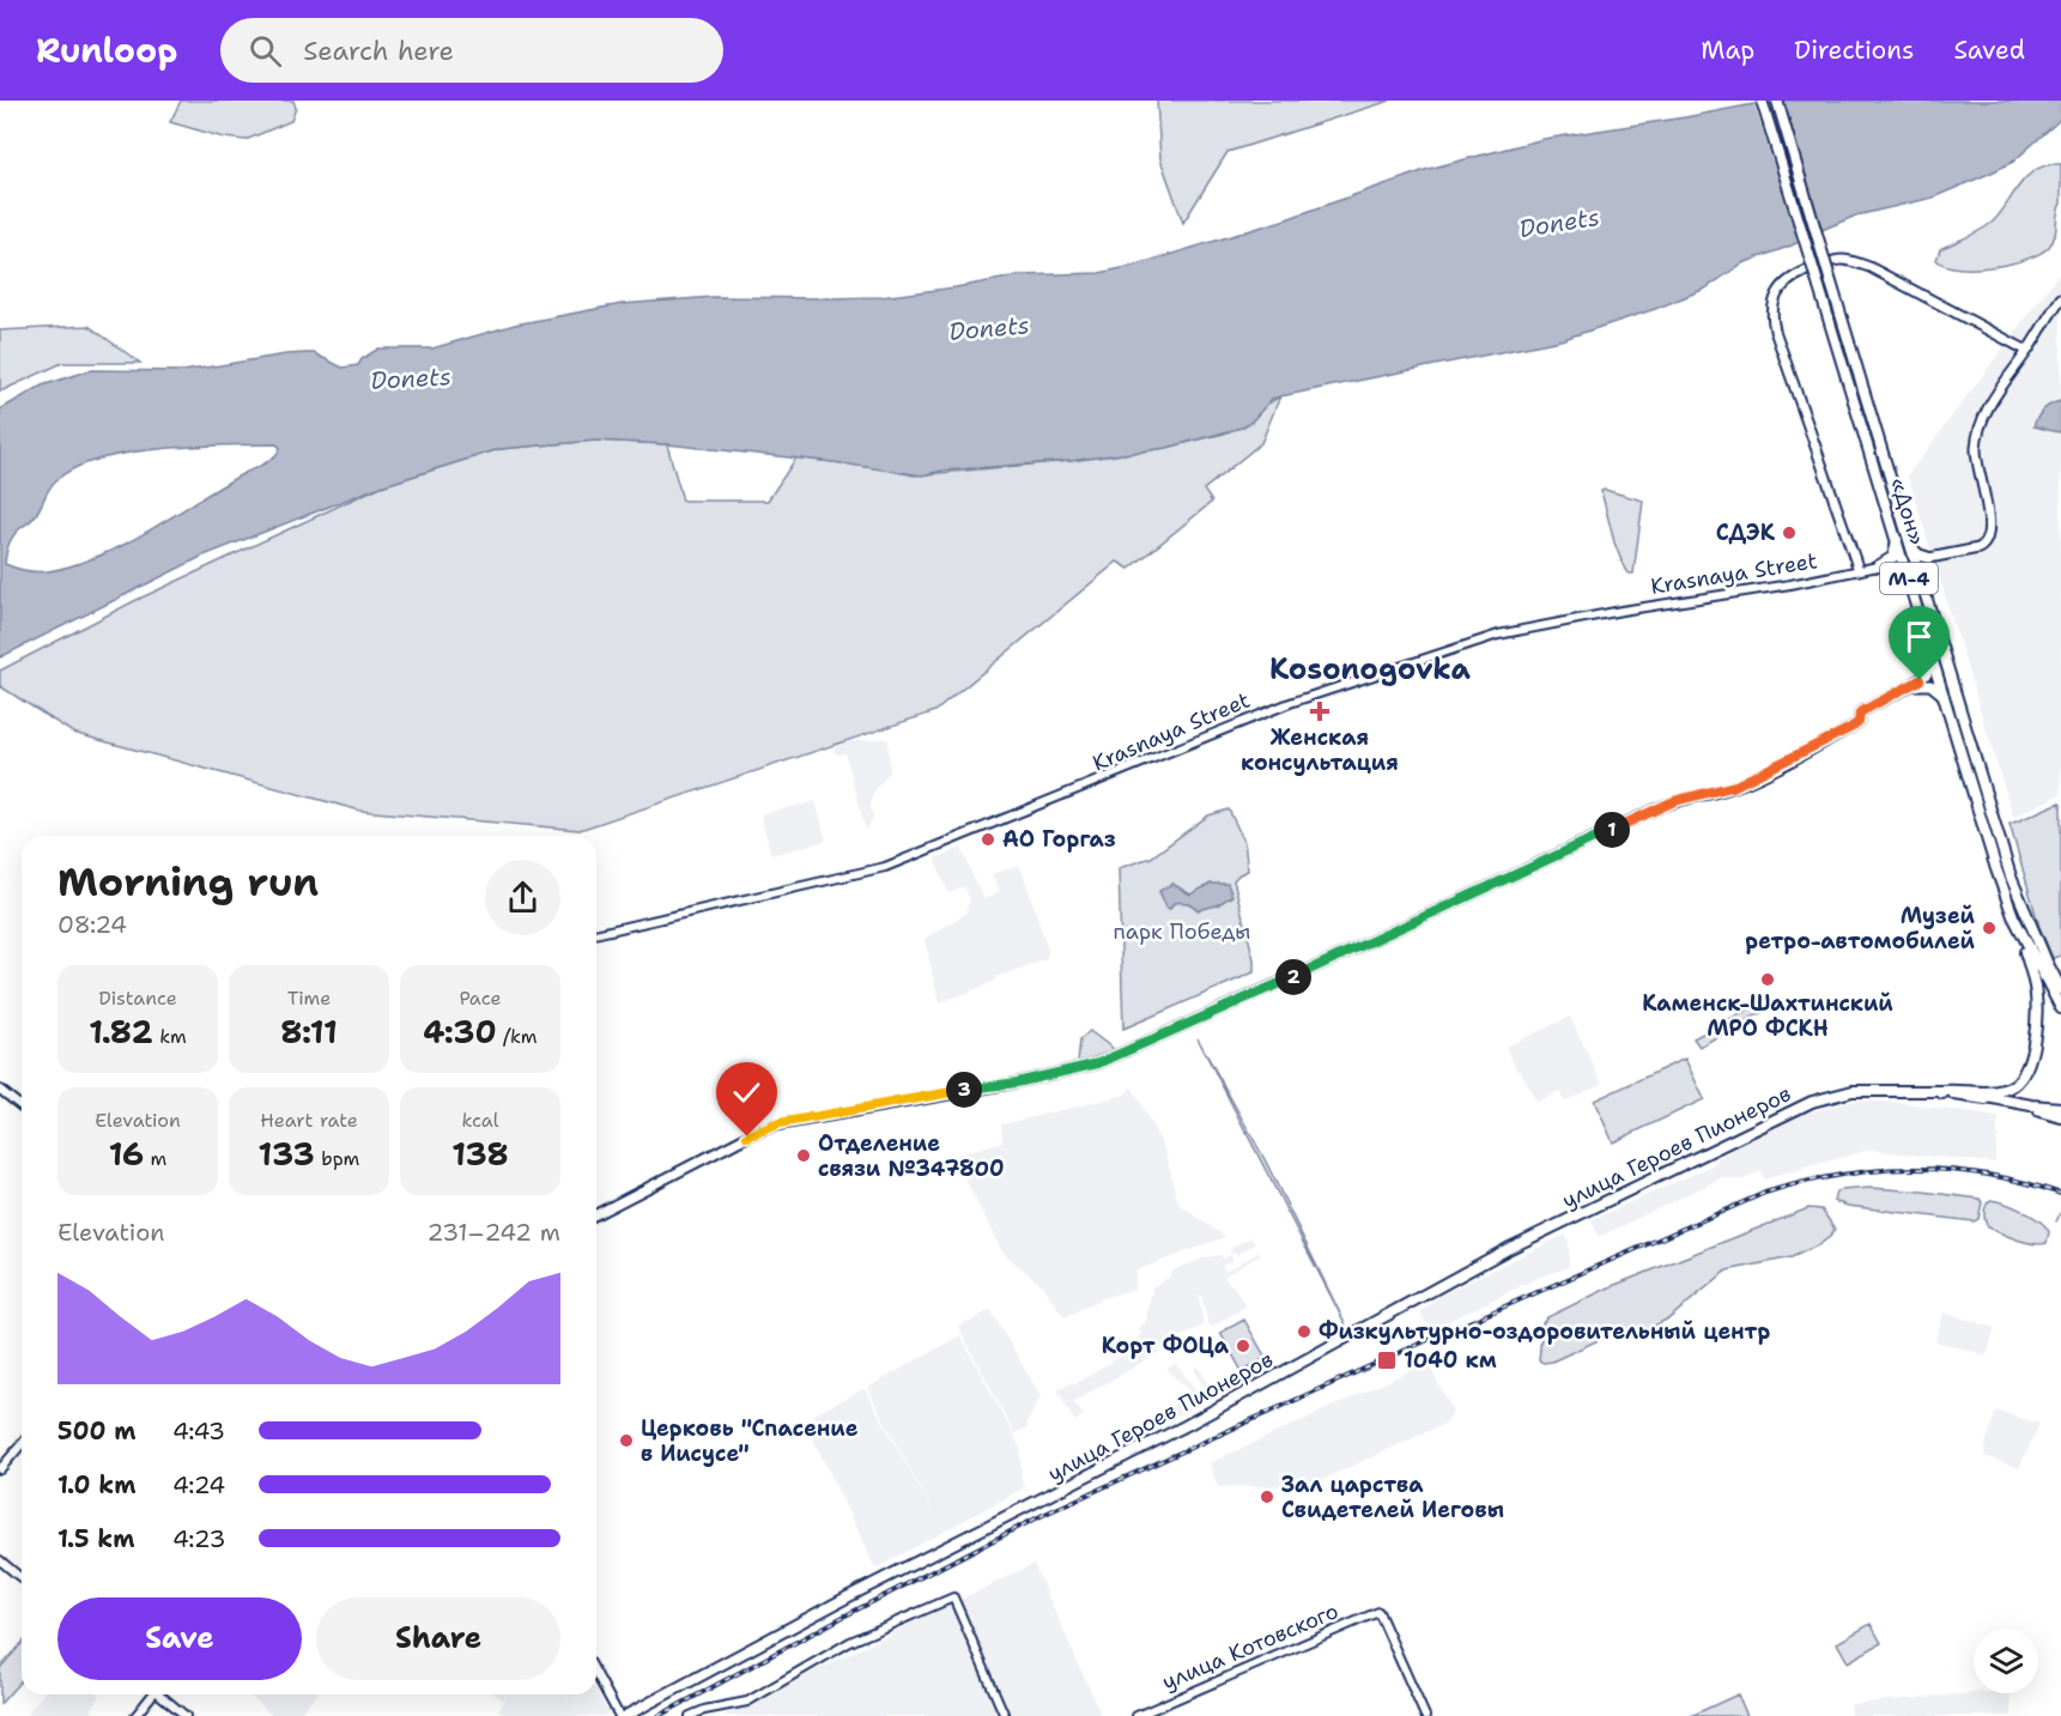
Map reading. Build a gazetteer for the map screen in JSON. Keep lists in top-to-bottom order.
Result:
{
  "streets": {
    "main road": ["«Дон»", "М-4", "улица Героев Пионеров"],
    "street": ["Krasnaya Street", "улица Котовского"]
  },
  "districts": ["Kosonogovka"],
  "water": ["Donets"],
  "parks": ["парк Победы"],
  "places": {
    "other": [
      "СДЭК",
      "АО Горгаз",
      "Музей ретро-автомобилей",
      "Каменск-Шахтинский МРО ФСКН",
      "Отделение связи №347800",
      "Физкультурно-оздоровительный центр",
      "Корт ФОЦа",
      "Церковь \"Спасение в Иисусе\"",
      "Зал царства Свидетелей Иеговы"
    ],
    "health": ["Женская консультация"],
    "transit": ["1040 км"]
  },
  "page": {
    "header": "Runloop",
    "search": "Search here",
    "nav": ["Map", "Directions", "Saved"],
    "pins": ["1", "2", "3"],
    "heading": ["Morning run", "08:24"],
    "stats": [
      ["Distance", "1.82 km"],
      ["Time", "8:11"],
      ["Pace", "4:30 /km"],
      ["Elevation", "16 m"],
      ["Heart rate", "133 bpm"],
      ["kcal", "138"]
    ],
    "chart": ["Elevation", "231–242 m"],
    "list": [
      {
        "name": "500 m",
        "note": "4:43"
      },
      {
        "name": "1.0 km",
        "note": "4:24"
      },
      {
        "name": "1.5 km",
        "note": "4:23"
      }
    ],
    "buttons": ["Save", "Share"]
  }
}
